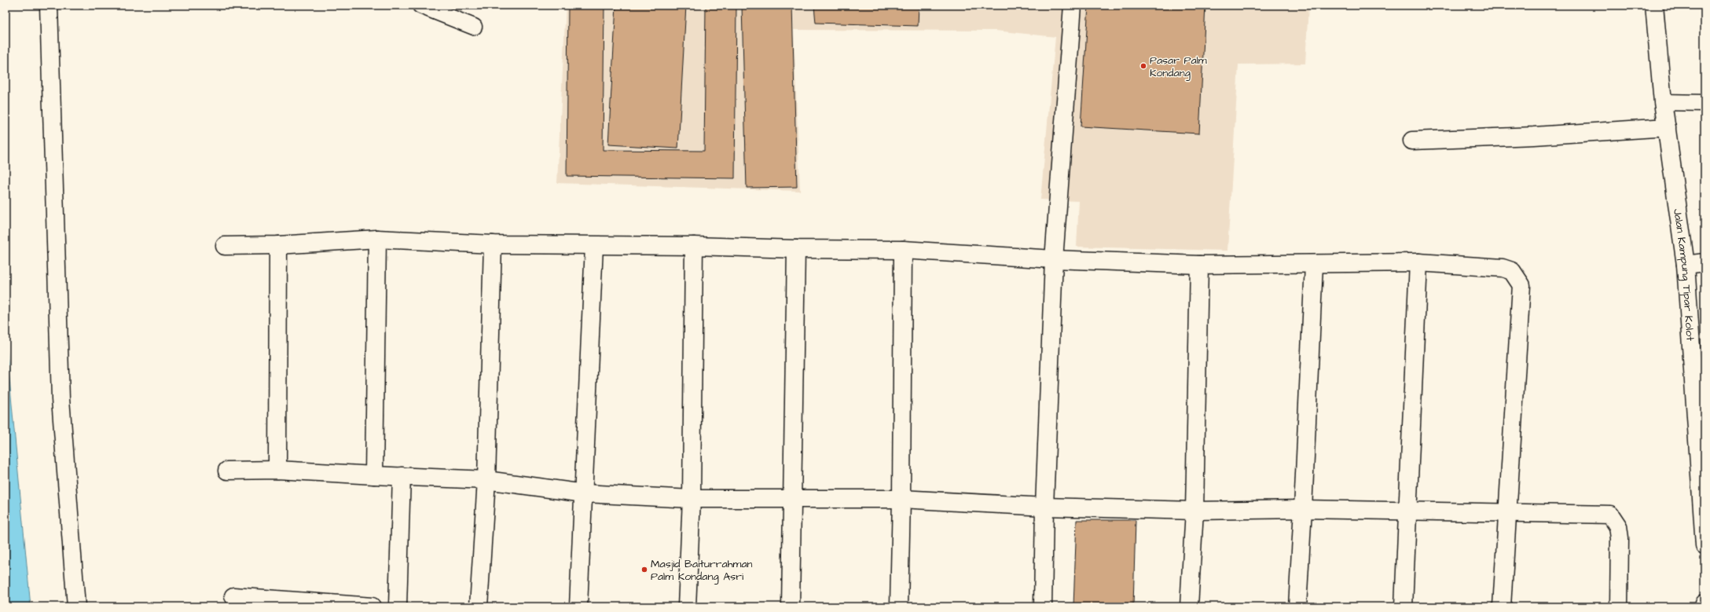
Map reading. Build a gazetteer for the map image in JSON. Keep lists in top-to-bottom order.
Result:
{
  "streets": {
    "street": ["Jalan Kampung Tipar Kolot"]
  },
  "places": ["Pasar Palm Kondang", "Masjid Baiturrahman Palm Kondang Asri"]
}
